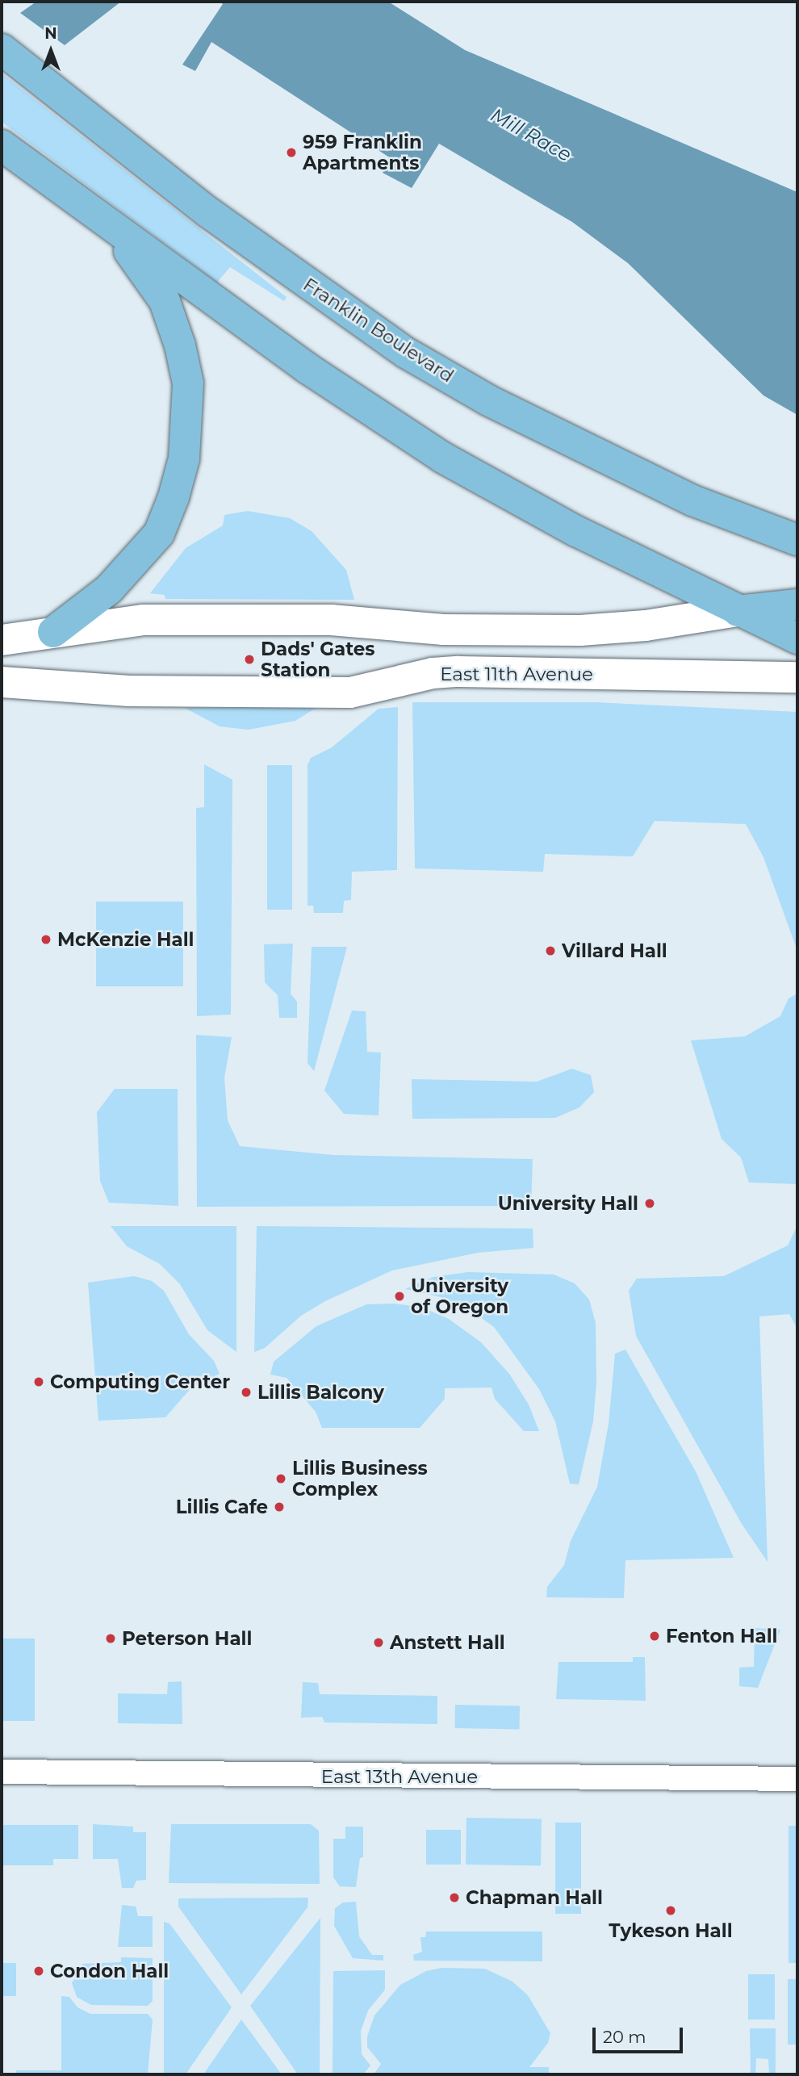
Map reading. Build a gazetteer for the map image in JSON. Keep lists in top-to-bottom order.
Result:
{
  "streets": {
    "main road": ["Franklin Boulevard", "East 11th Avenue"],
    "street": ["East 13th Avenue"]
  },
  "water": ["Mill Race"],
  "places": [
    "959 Franklin Apartments",
    "Dads' Gates Station",
    "McKenzie Hall",
    "Villard Hall",
    "University Hall",
    "University of Oregon",
    "Computing Center",
    "Lillis Balcony",
    "Lillis Business Complex",
    "Lillis Cafe",
    "Fenton Hall",
    "Peterson Hall",
    "Anstett Hall",
    "Chapman Hall",
    "Tykeson Hall",
    "Condon Hall"
  ],
  "scale_bar": "20 m",
  "north": "top"
}
